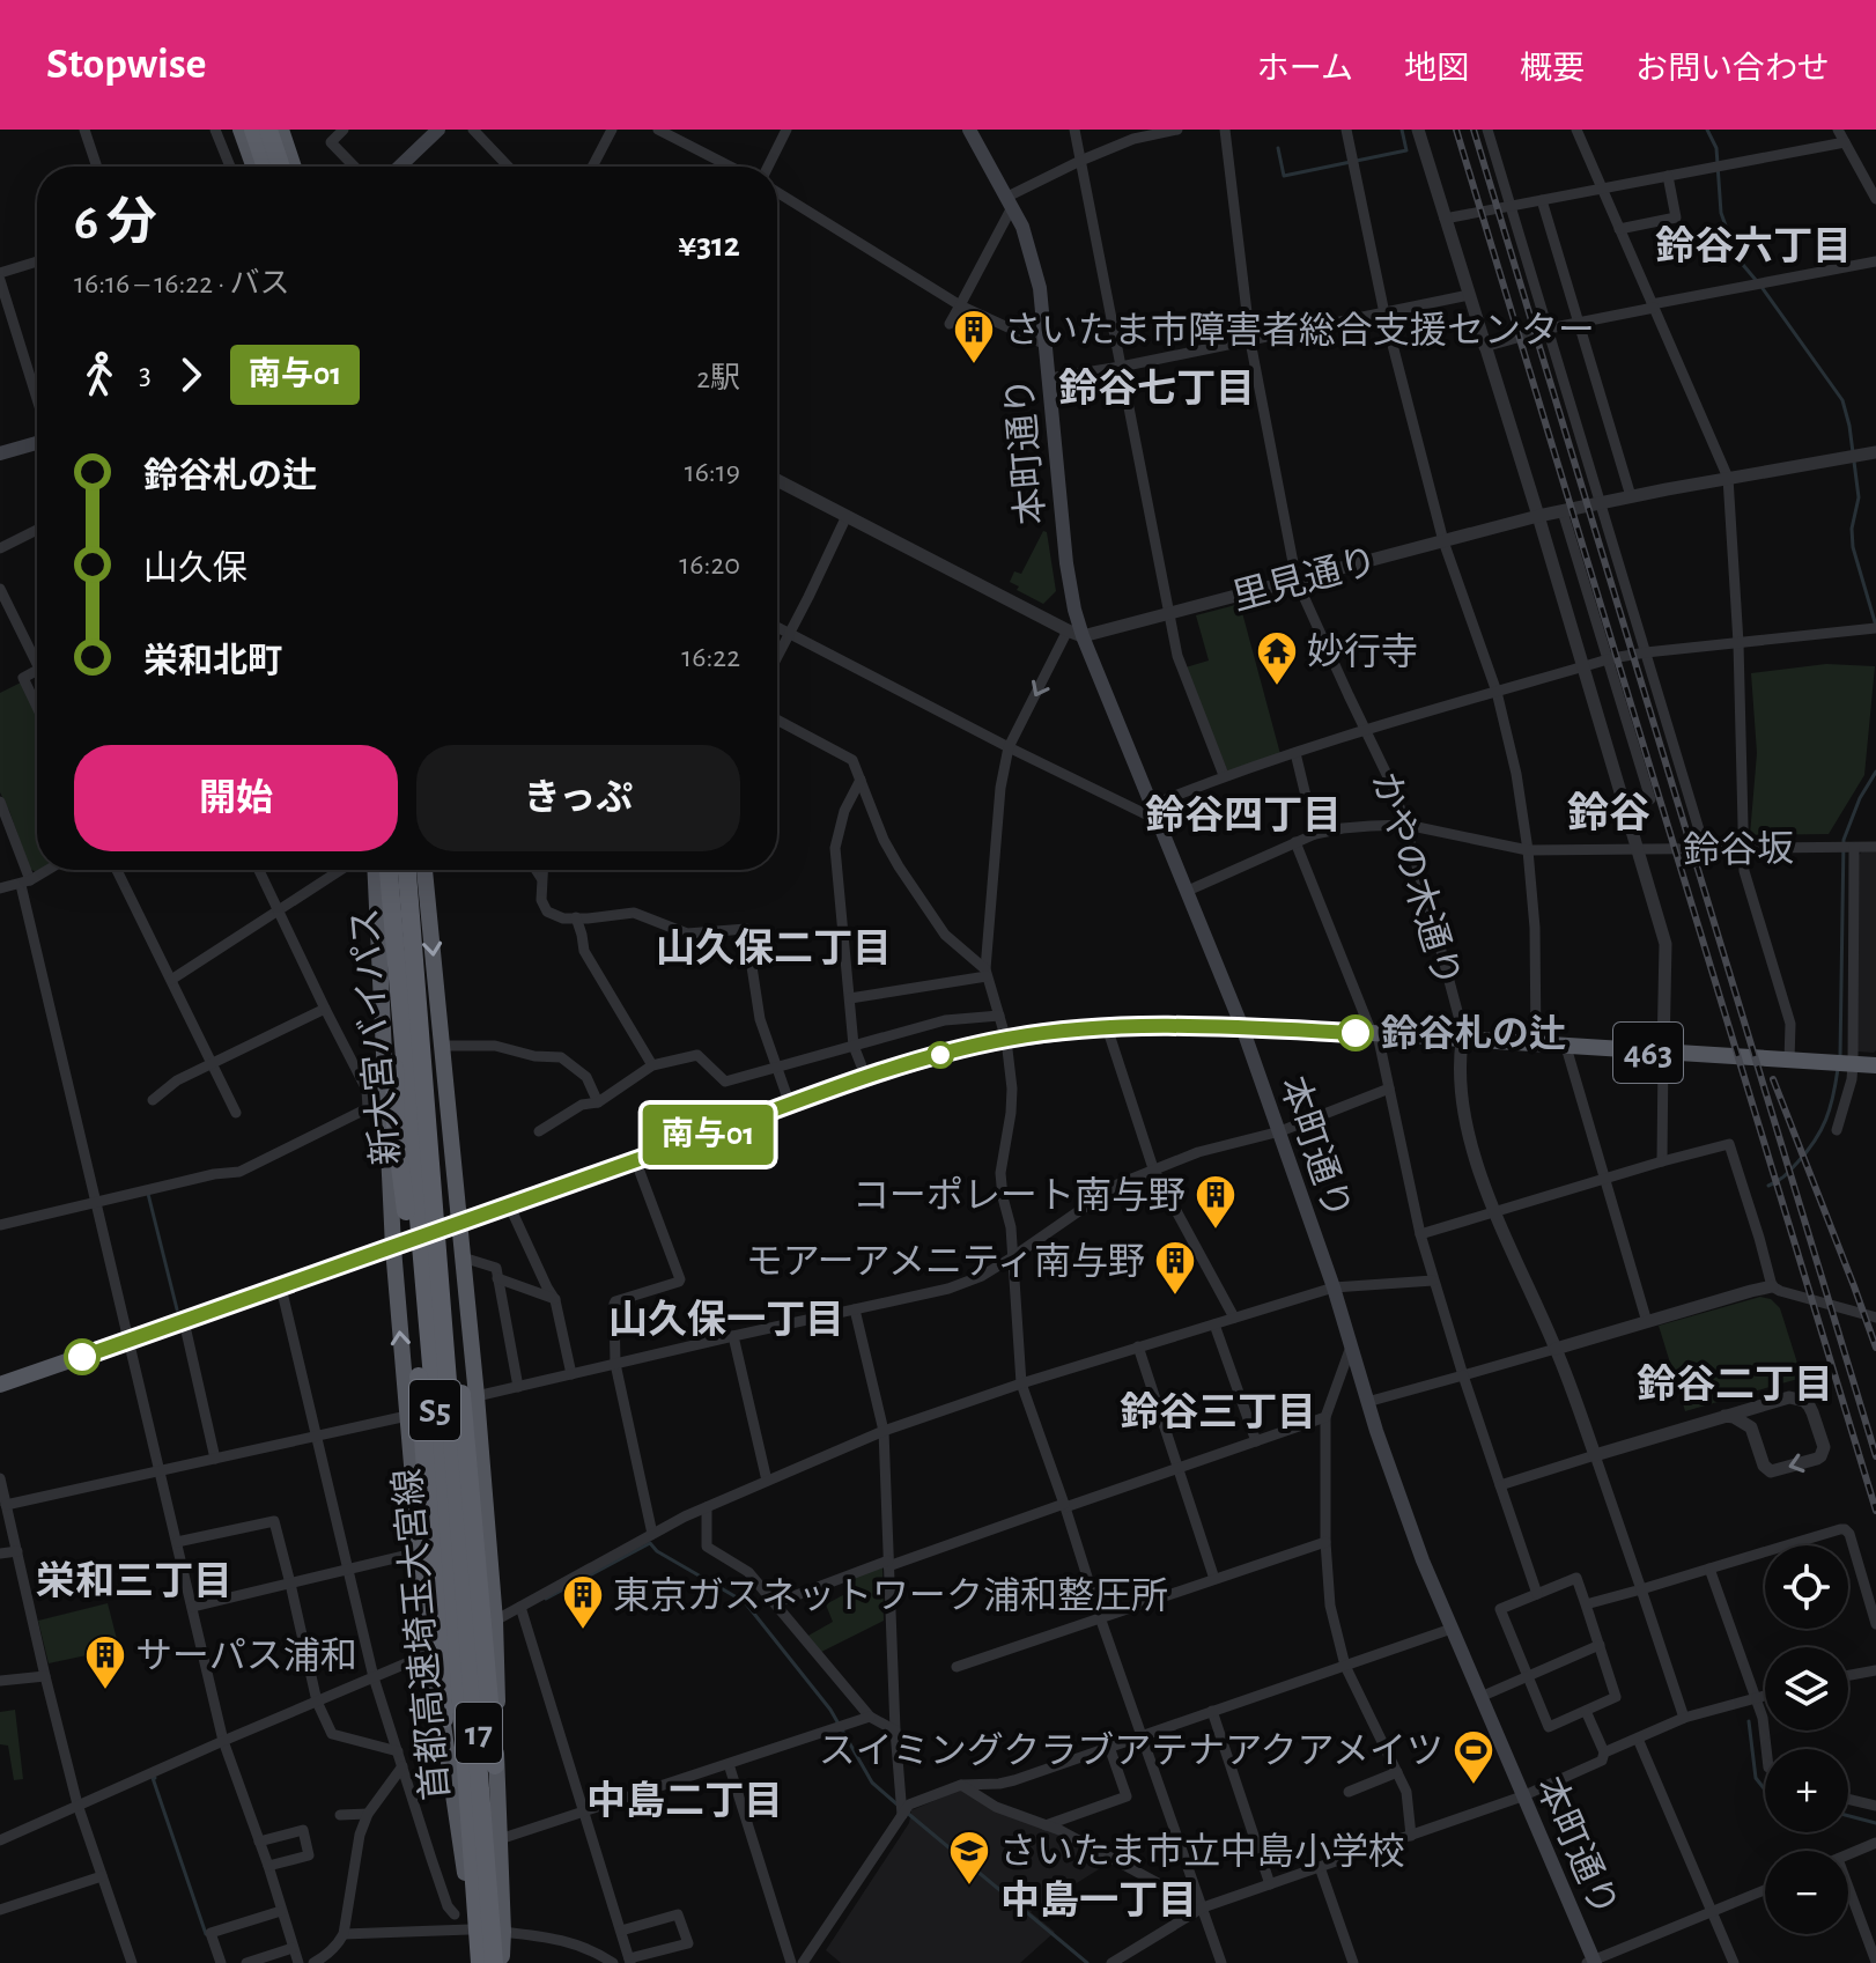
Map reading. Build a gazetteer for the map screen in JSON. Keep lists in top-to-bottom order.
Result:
{
  "streets": {
    "highway": [
      "新大宮バイパス",
      "463",
      "S5",
      "首都高速埼玉大宮線",
      "17"
    ],
    "main road": ["本町通り"],
    "street": ["里見通り", "鈴谷坂", "かやの木通り"]
  },
  "crossings": [
    ["本町通り", "里見通り"],
    ["本町通り", "鈴谷坂"],
    ["本町通り", "463"],
    ["里見通り", "かやの木通り"],
    ["鈴谷坂", "かやの木通り"],
    ["かやの木通り", "463"],
    ["463", "17"],
    ["首都高速埼玉大宮線", "17"]
  ],
  "districts": [
    "鈴谷六丁目",
    "鈴谷七丁目",
    "鈴谷",
    "鈴谷四丁目",
    "山久保二丁目",
    "山久保一丁目",
    "鈴谷二丁目",
    "鈴谷三丁目",
    "栄和三丁目",
    "中島二丁目",
    "中島一丁目"
  ],
  "places": {
    "building": [
      "さいたま市障害者総合支援センター",
      "コーポレート南与野",
      "モアーアメニティ南与野",
      "東京ガスネットワーク浦和整圧所",
      "サーパス浦和"
    ],
    "temple": ["妙行寺"],
    "other": ["鈴谷札の辻"],
    "sports": ["スイミングクラブアテナアクアメイツ"],
    "school or university": ["さいたま市立中島小学校"]
  },
  "lines": ["bus line 南与01"],
  "page": {
    "header": "Stopwise",
    "nav": [
      "ホーム",
      "地図",
      "概要",
      "お問い合わせ"
    ],
    "on_map": "南与01",
    "heading": ["6 分", "16:16 – 16:22 · バス", "¥312"],
    "legs": ["3", "南与01", "2駅"],
    "list": [
      {
        "name": "鈴谷札の辻",
        "value": "16:19"
      },
      {
        "name": "山久保",
        "value": "16:20"
      },
      {
        "name": "栄和北町",
        "value": "16:22"
      }
    ],
    "buttons": ["開始", "きっぷ"],
    "map_buttons": ["+", "−"]
  }
}
